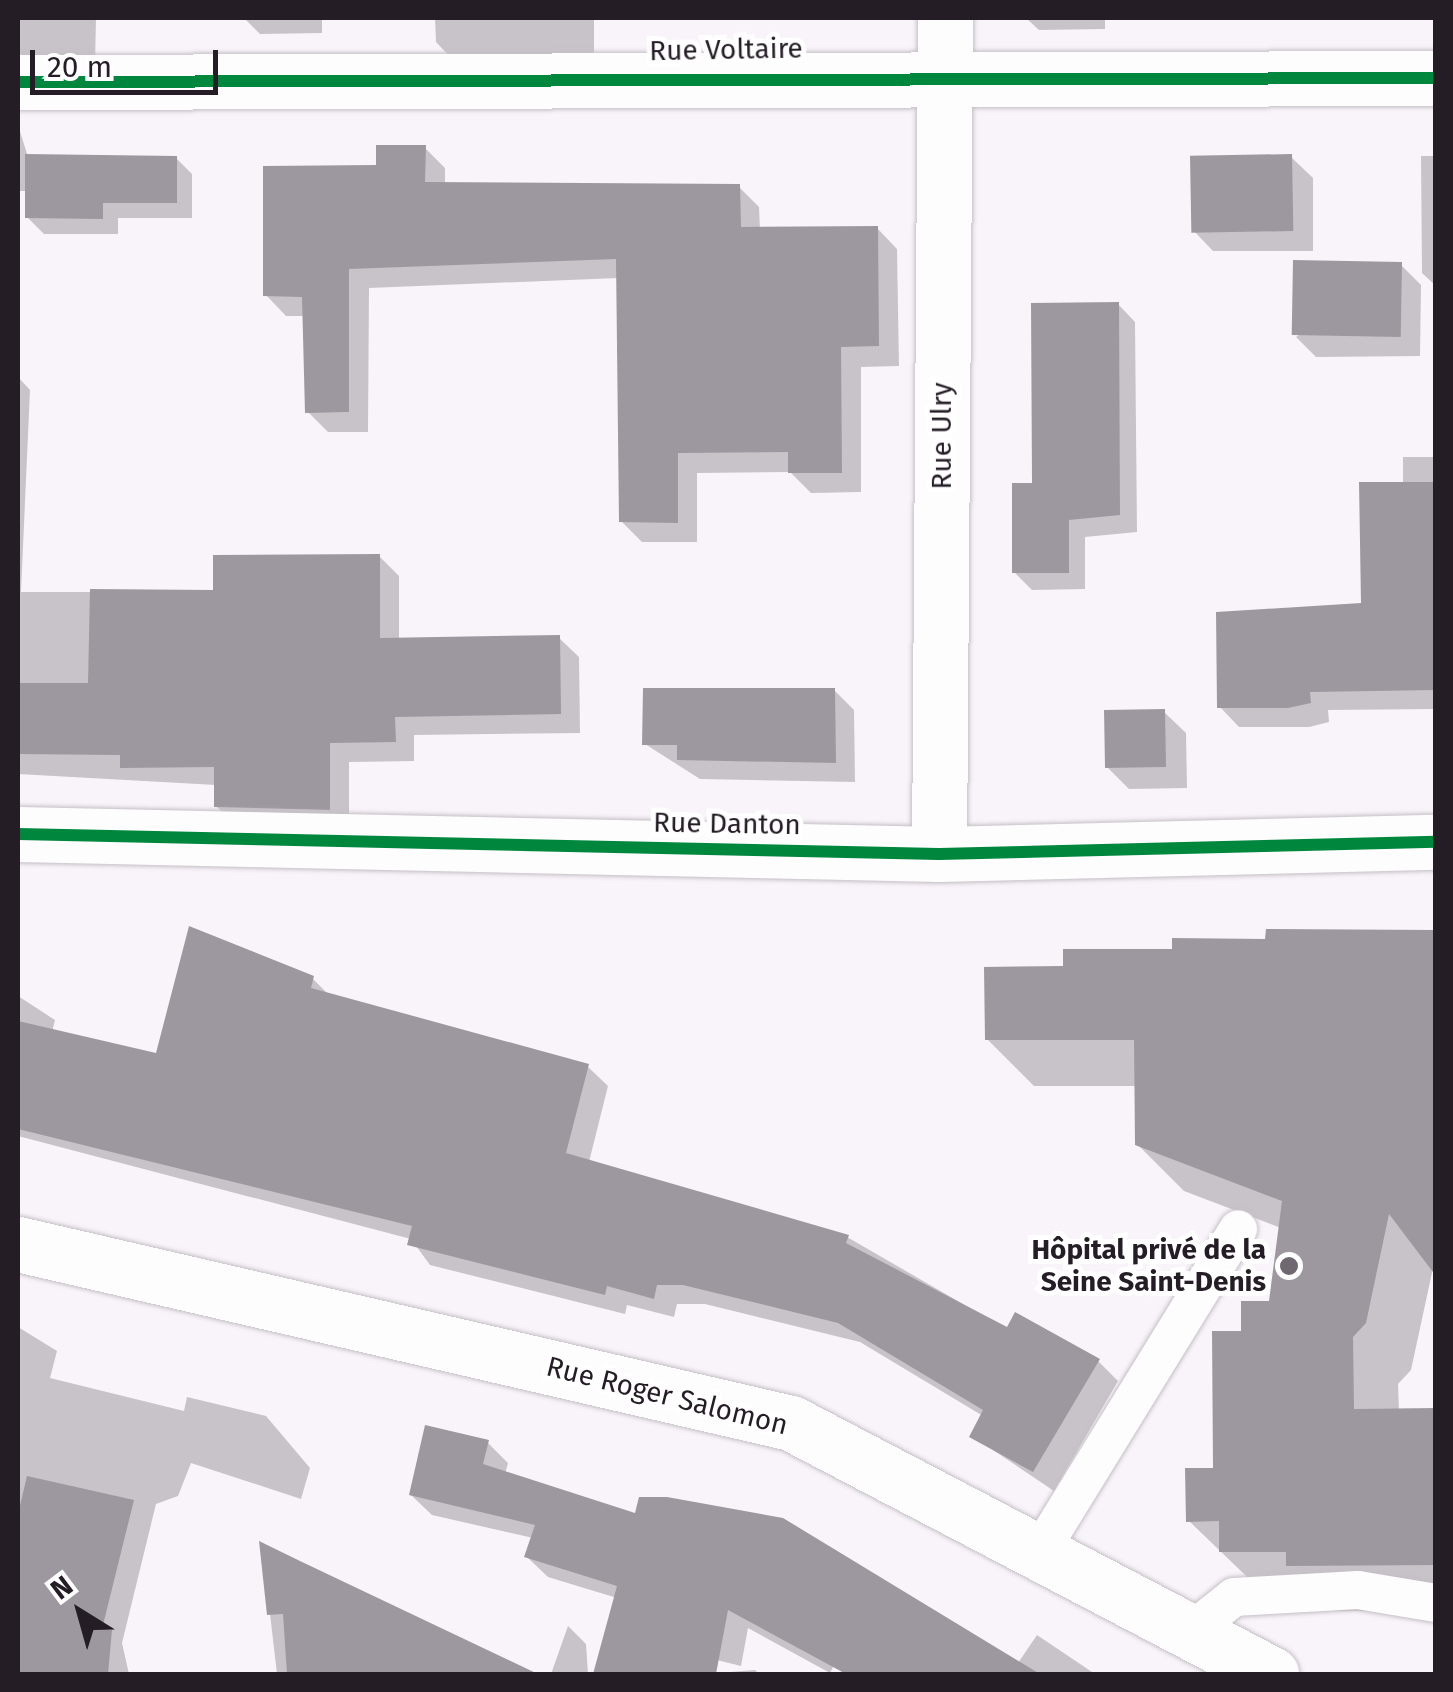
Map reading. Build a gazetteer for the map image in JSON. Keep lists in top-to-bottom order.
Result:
{
  "streets": {
    "street": [
      "Rue Voltaire",
      "Rue Ulry",
      "Rue Danton",
      "Rue Roger Salomon"
    ]
  },
  "crossings": [
    ["Rue Voltaire", "Rue Ulry"],
    ["Rue Ulry", "Rue Danton"]
  ],
  "places": ["Hôpital privé de la Seine Saint-Denis"],
  "scale_bar": "20 m",
  "north": "top left"
}
